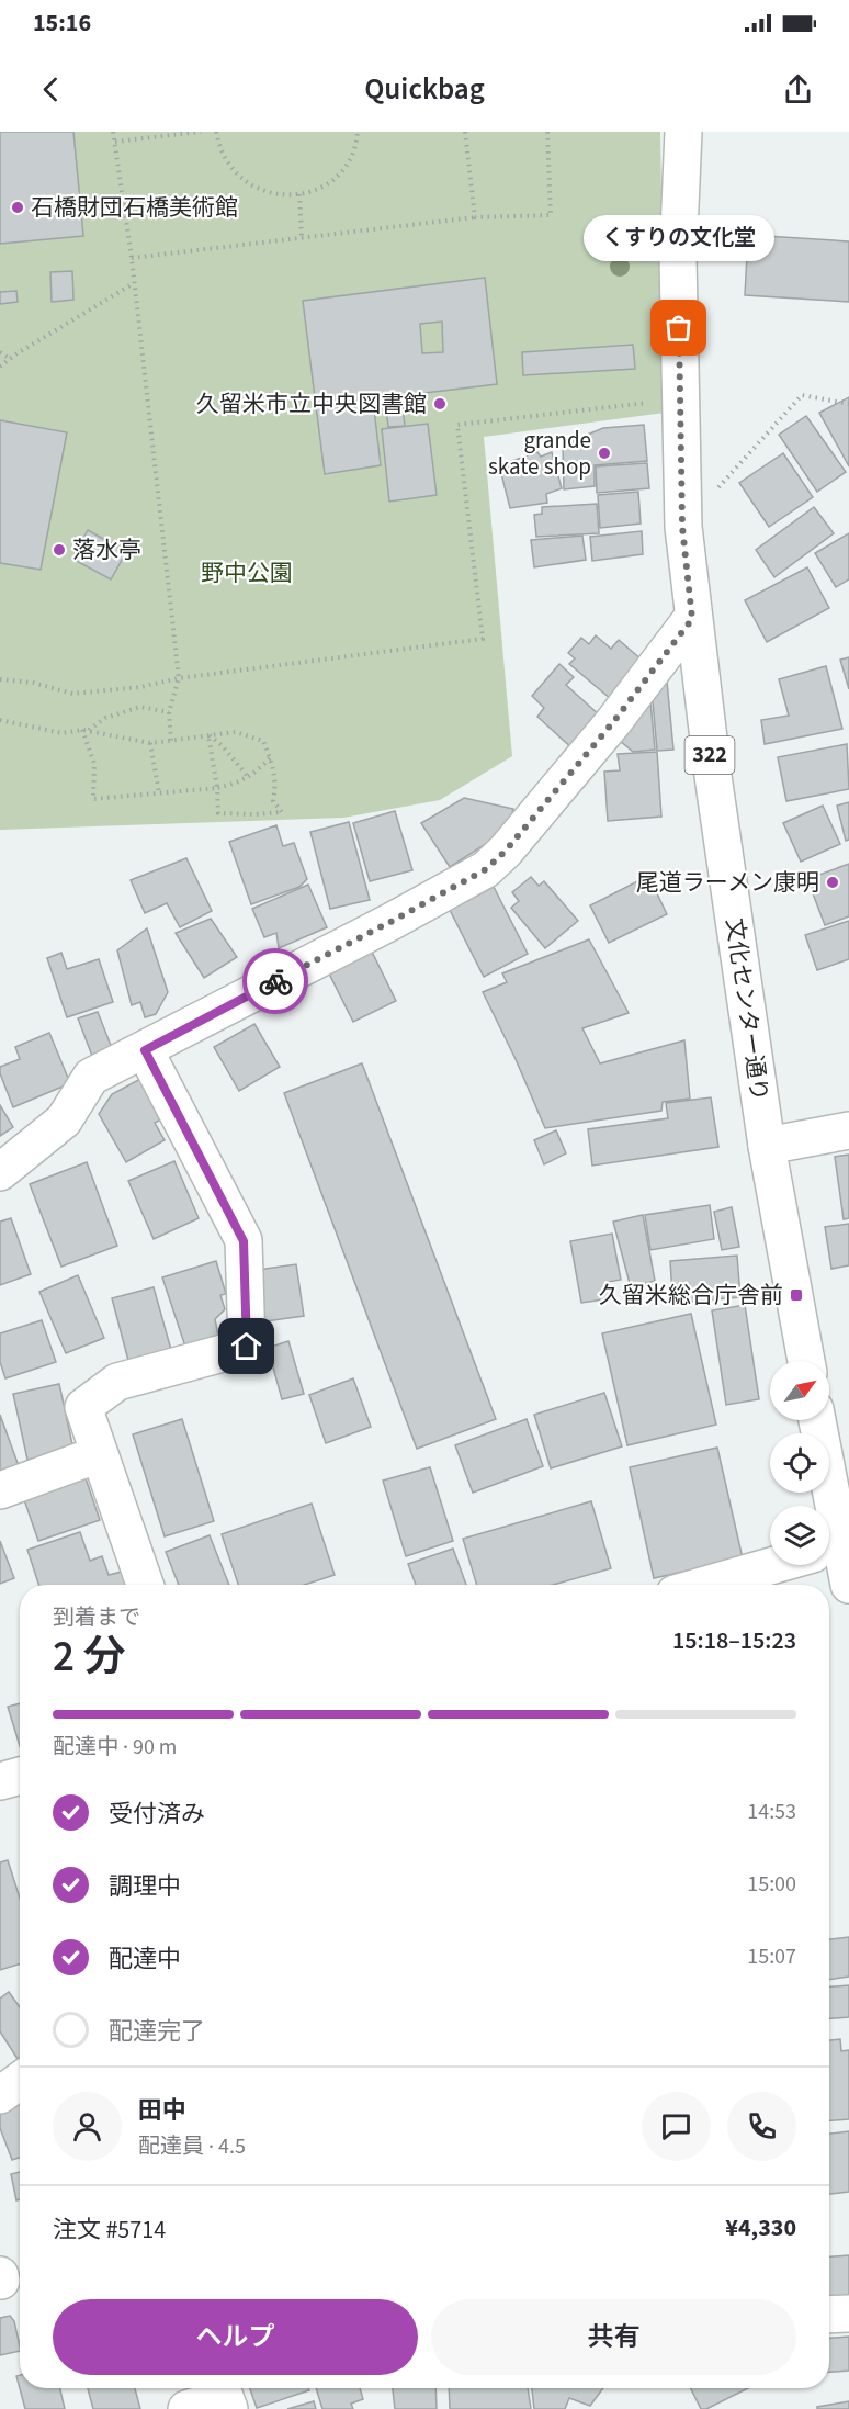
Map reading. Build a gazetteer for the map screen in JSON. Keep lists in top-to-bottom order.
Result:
{
  "streets": {
    "main road": ["322", "文化センター通り"]
  },
  "parks": ["野中公園"],
  "places": {
    "other": [
      "石橋財団石橋美術館",
      "くすりの文化堂",
      "久留米市立中央図書館",
      "grande skate shop",
      "落水亭",
      "尾道ラーメン康明"
    ],
    "transit": ["久留米総合庁舎前"]
  },
  "north": "top right",
  "page": {
    "status": "15:16",
    "header": "Quickbag",
    "bubble": "くすりの文化堂",
    "heading": ["2 分", "到着まで", "15:18–15:23"],
    "panel": [
      "田中",
      "配達員 · 4.5",
      "注文 #5714",
      "¥4,330"
    ],
    "bar": "配達中 · 90 m",
    "list": [
      ["受付済み", "14:53"],
      ["調理中", "15:00"],
      ["配達中", "15:07"],
      "配達完了"
    ],
    "buttons": ["ヘルプ", "共有"]
  }
}
